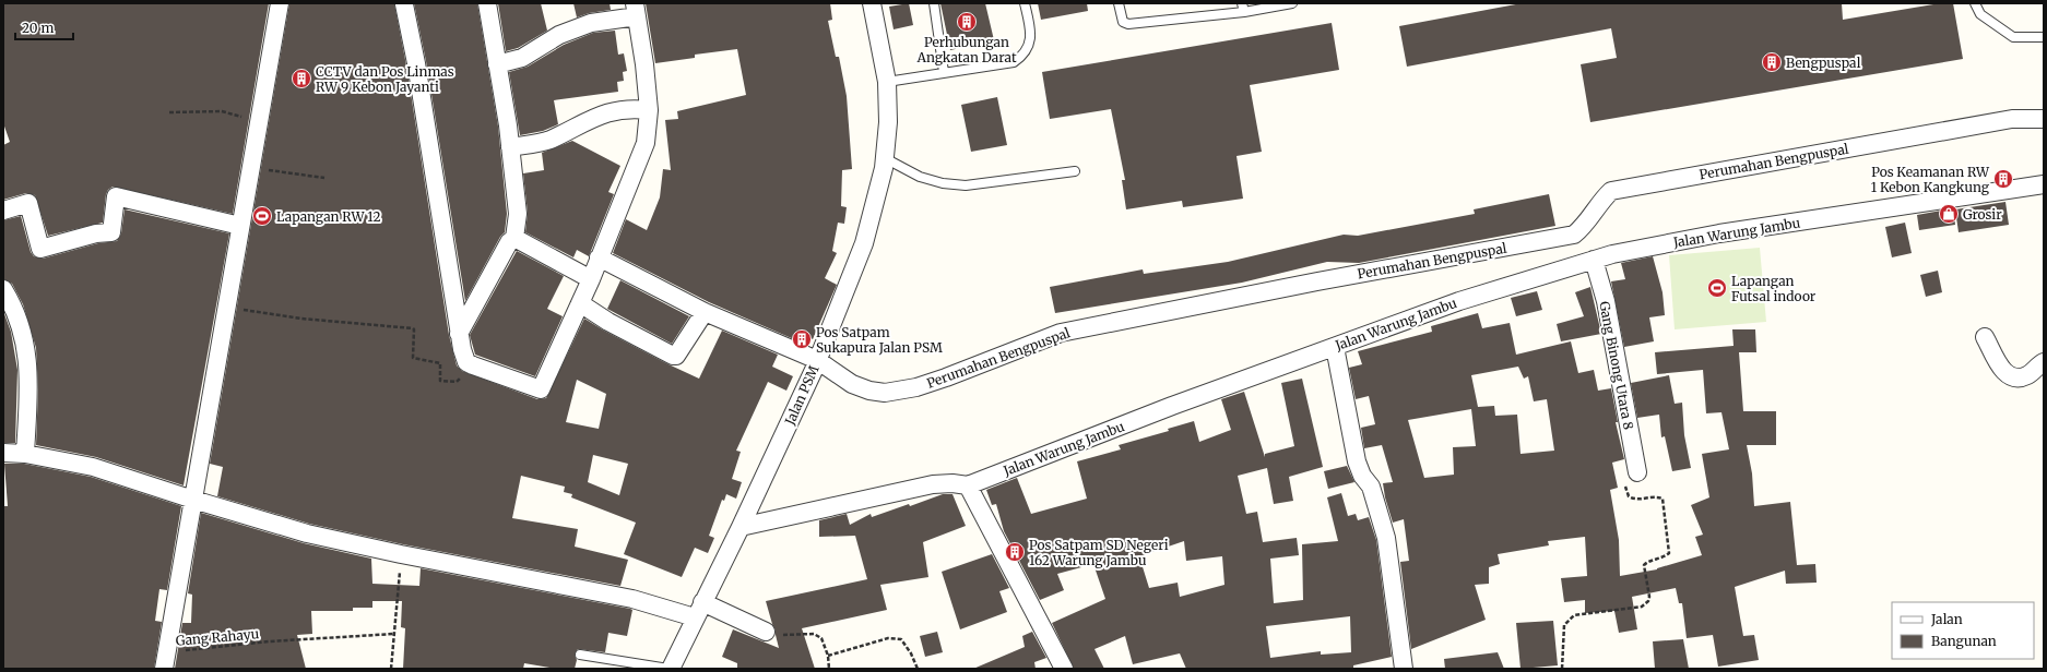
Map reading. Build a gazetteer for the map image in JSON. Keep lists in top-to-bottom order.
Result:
{
  "streets": {
    "street": [
      "Perumahan Bengpuspal",
      "Jalan Warung Jambu",
      "Gang Binong Utara 8",
      "Jalan PSM"
    ],
    "path": ["Gang Rahayu"]
  },
  "crossings": [
    ["Perumahan Bengpuspal", "Jalan PSM"],
    ["Jalan Warung Jambu", "Gang Binong Utara 8"]
  ],
  "places": {
    "building": [
      "Perhubungan Angkatan Darat",
      "Bengpuspal",
      "CCTV dan Pos Linmas RW 9 Kebon Jayanti",
      "Pos Keamanan RW 1 Kebon Kangkung",
      "Pos Satpam Sukapura Jalan PSM",
      "Pos Satpam SD Negeri 162 Warung Jambu"
    ],
    "shop": ["Grosir"],
    "sports": ["Lapangan RW 12", "Lapangan Futsal indoor"]
  },
  "legend": ["Jalan", "Bangunan"],
  "scale_bar": "20 m"
}
